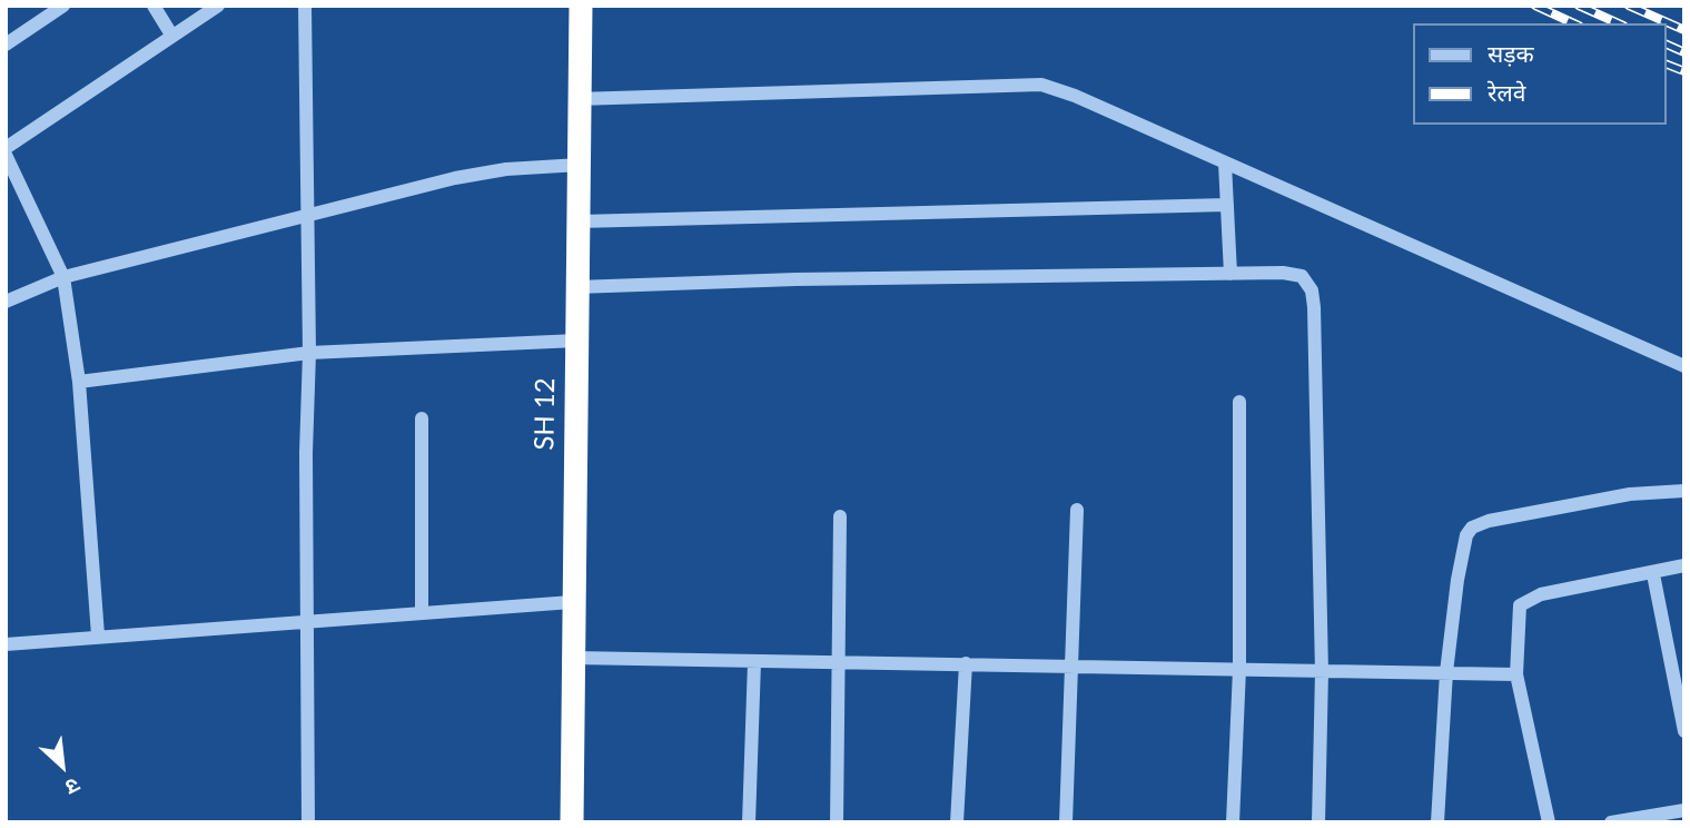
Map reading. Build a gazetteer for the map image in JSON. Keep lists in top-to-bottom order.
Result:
{
  "streets": {
    "highway": ["SH 12"]
  },
  "legend": ["सड़क", "रेलवे"],
  "north": "bottom right"
}
